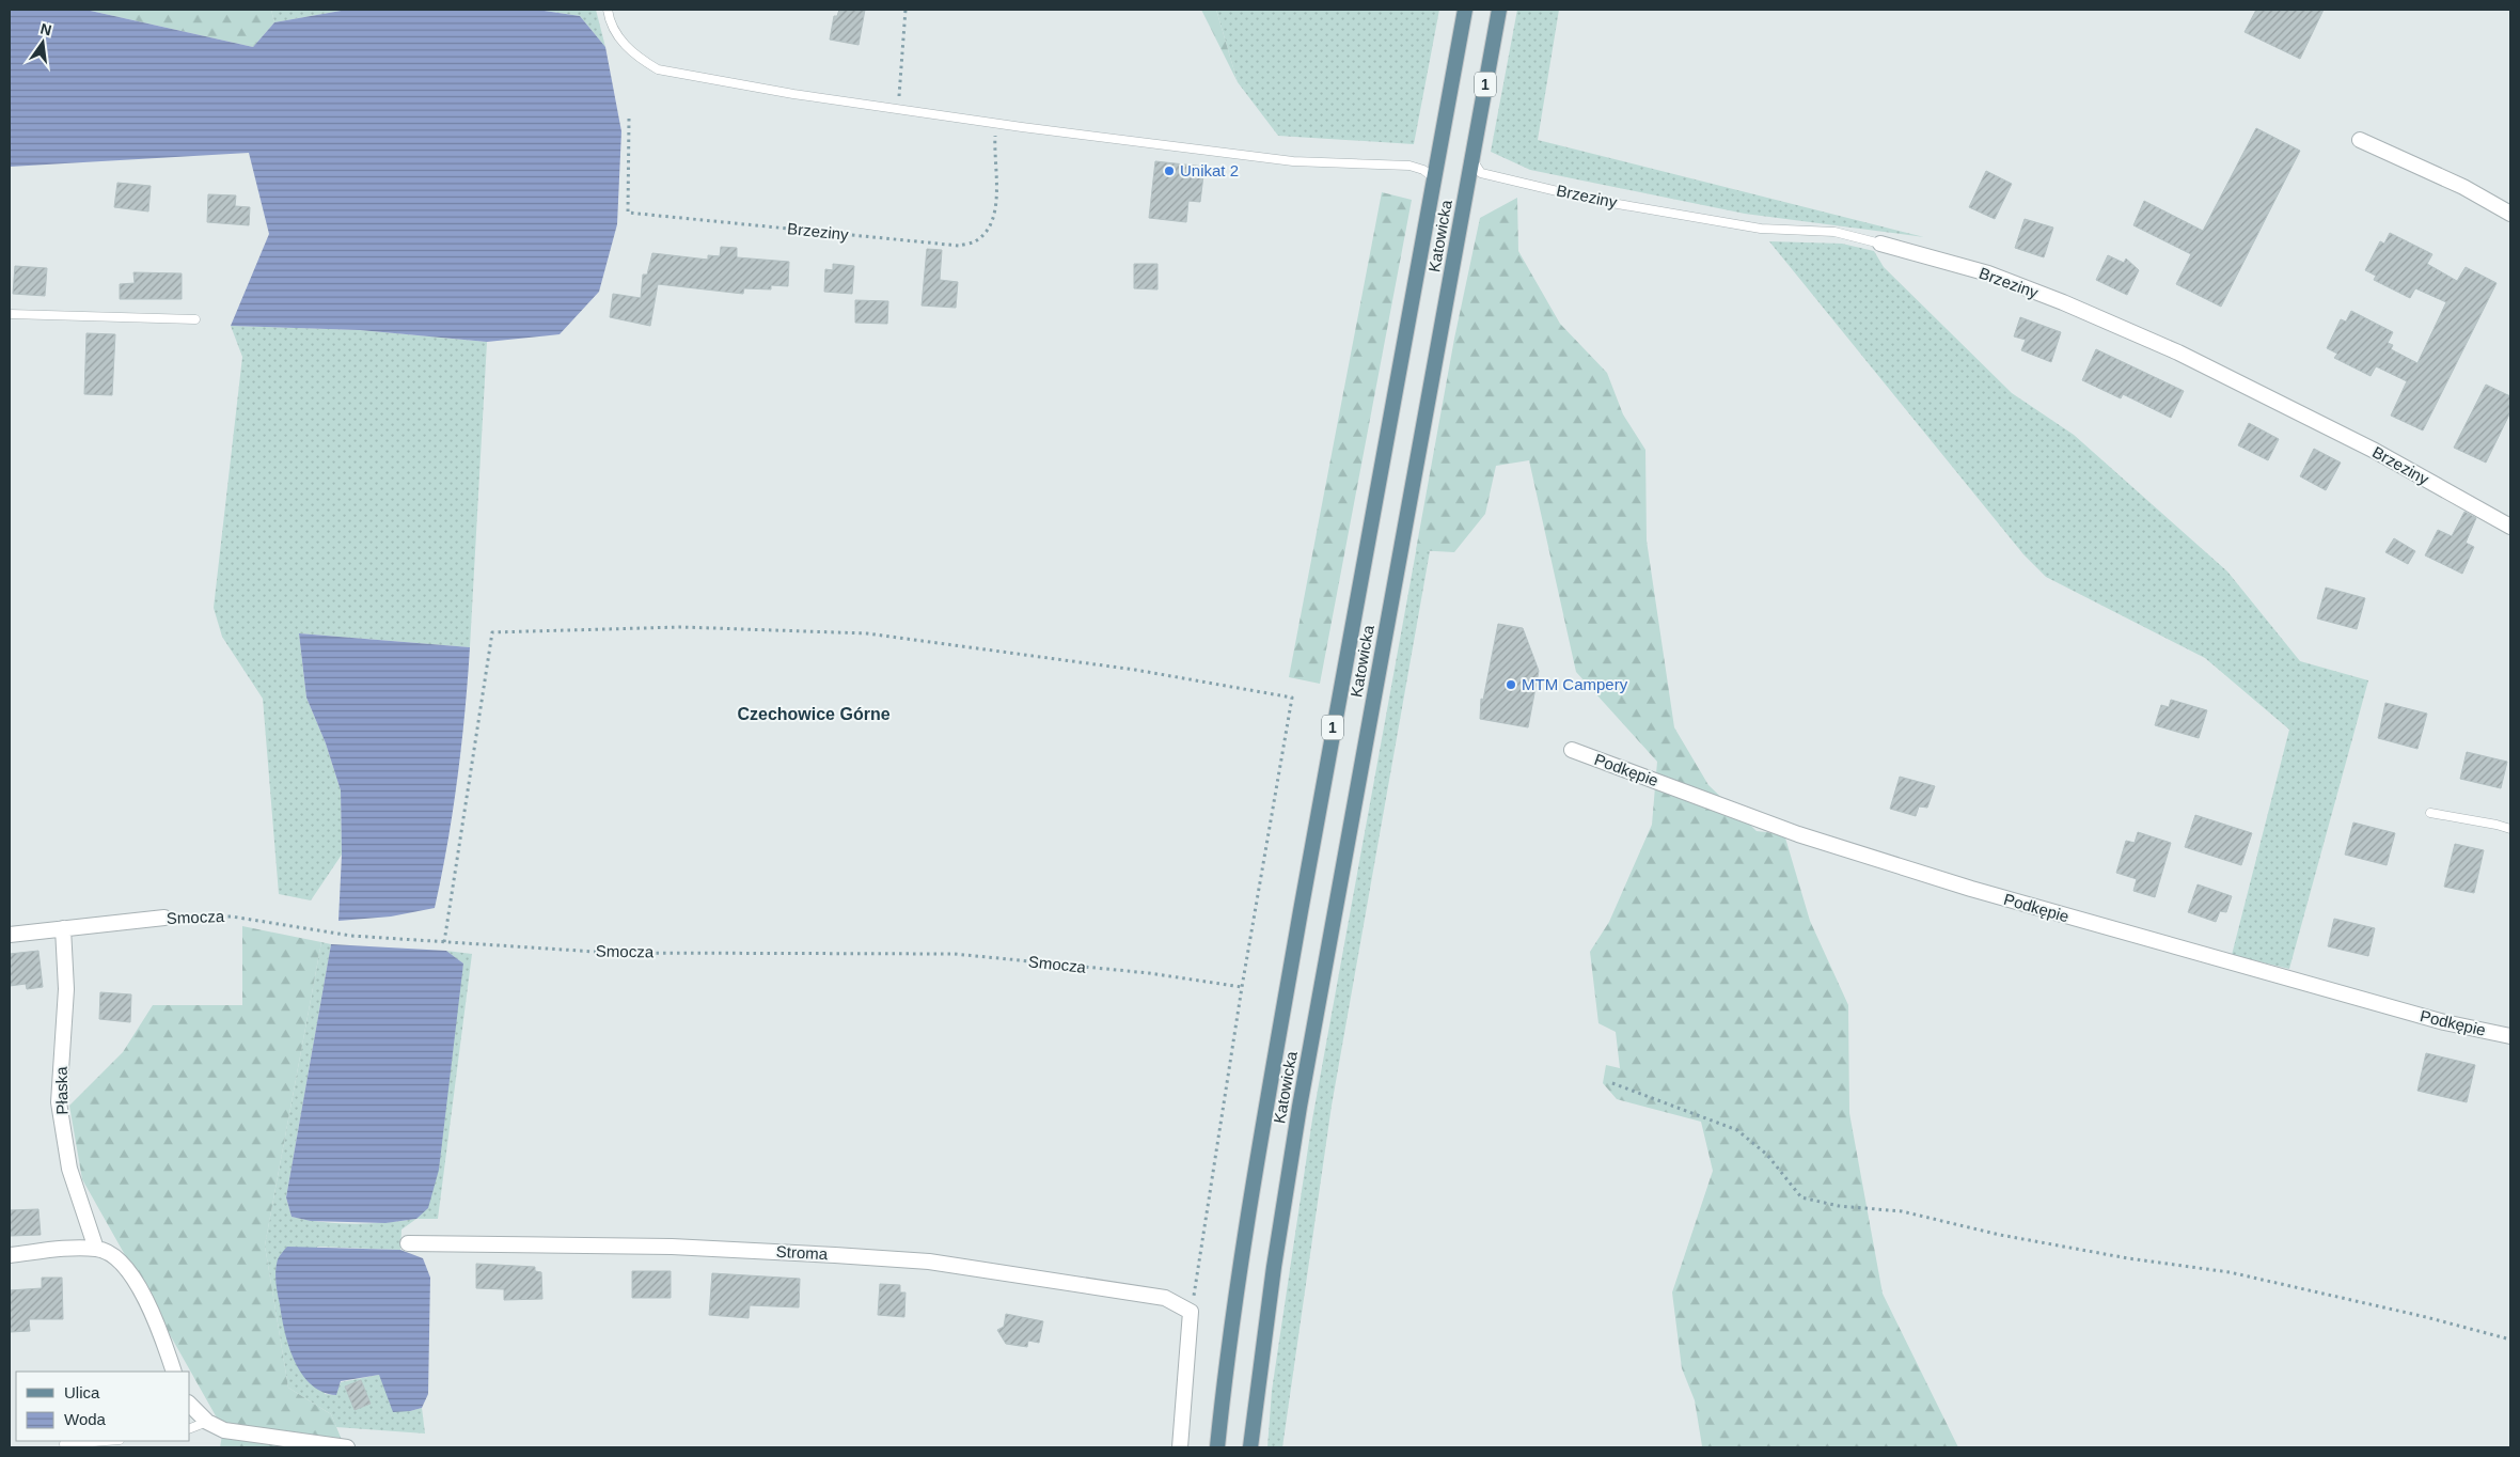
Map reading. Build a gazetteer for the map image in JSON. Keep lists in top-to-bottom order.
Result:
{
  "streets": {
    "main road": ["1", "Katowicka"],
    "street": [
      "Brzeziny",
      "Podkępie",
      "Smocza",
      "Płaska",
      "Stroma"
    ]
  },
  "crossings": [
    ["Brzeziny", "Katowicka"],
    ["Smocza", "Płaska"]
  ],
  "districts": ["Czechowice Górne"],
  "places": ["Unikat 2", "MTM Campery"],
  "legend": ["Ulica", "Woda"],
  "north": "top"
}
